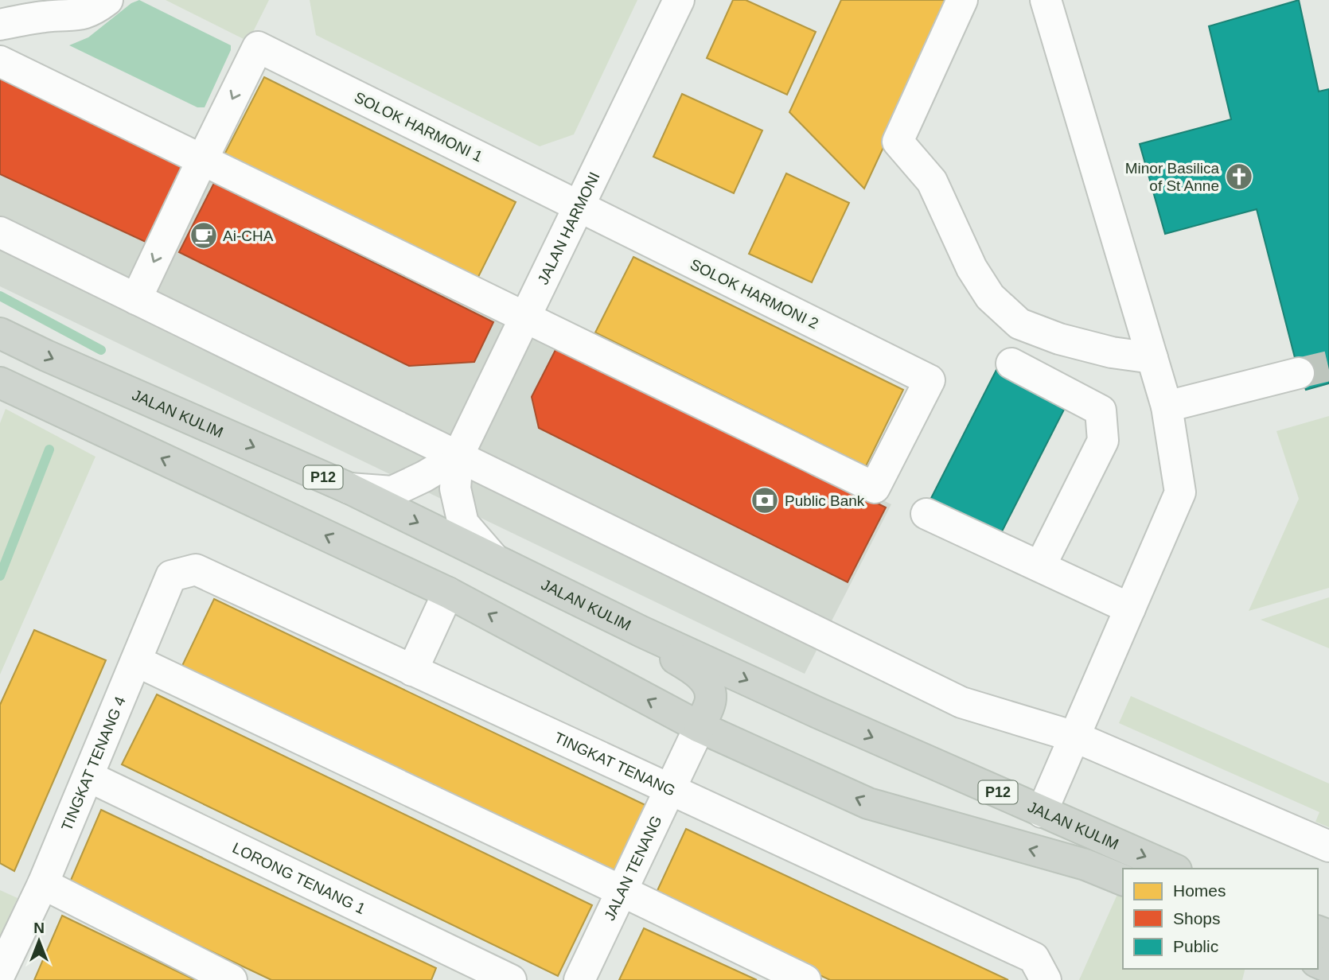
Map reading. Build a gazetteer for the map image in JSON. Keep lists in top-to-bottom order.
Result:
{
  "streets": {
    "main road": ["JALAN KULIM", "P12"],
    "street": [
      "SOLOK HARMONI 1",
      "JALAN HARMONI",
      "SOLOK HARMONI 2",
      "TINGKAT TENANG 4",
      "TINGKAT TENANG",
      "JALAN TENANG",
      "LORONG TENANG 1"
    ]
  },
  "crossings": [
    ["SOLOK HARMONI 1", "JALAN HARMONI"],
    ["SOLOK HARMONI 1", "SOLOK HARMONI 2"],
    ["JALAN HARMONI", "SOLOK HARMONI 2"],
    ["JALAN KULIM", "JALAN TENANG"],
    ["TINGKAT TENANG 4", "TINGKAT TENANG"],
    ["TINGKAT TENANG 4", "LORONG TENANG 1"],
    ["TINGKAT TENANG", "JALAN TENANG"]
  ],
  "places": {
    "church": ["Minor Basilica of St Anne"],
    "cafe": ["Ai-CHA"],
    "bank": ["Public Bank"]
  },
  "legend": ["Homes", "Shops", "Public"],
  "north": "top"
}
